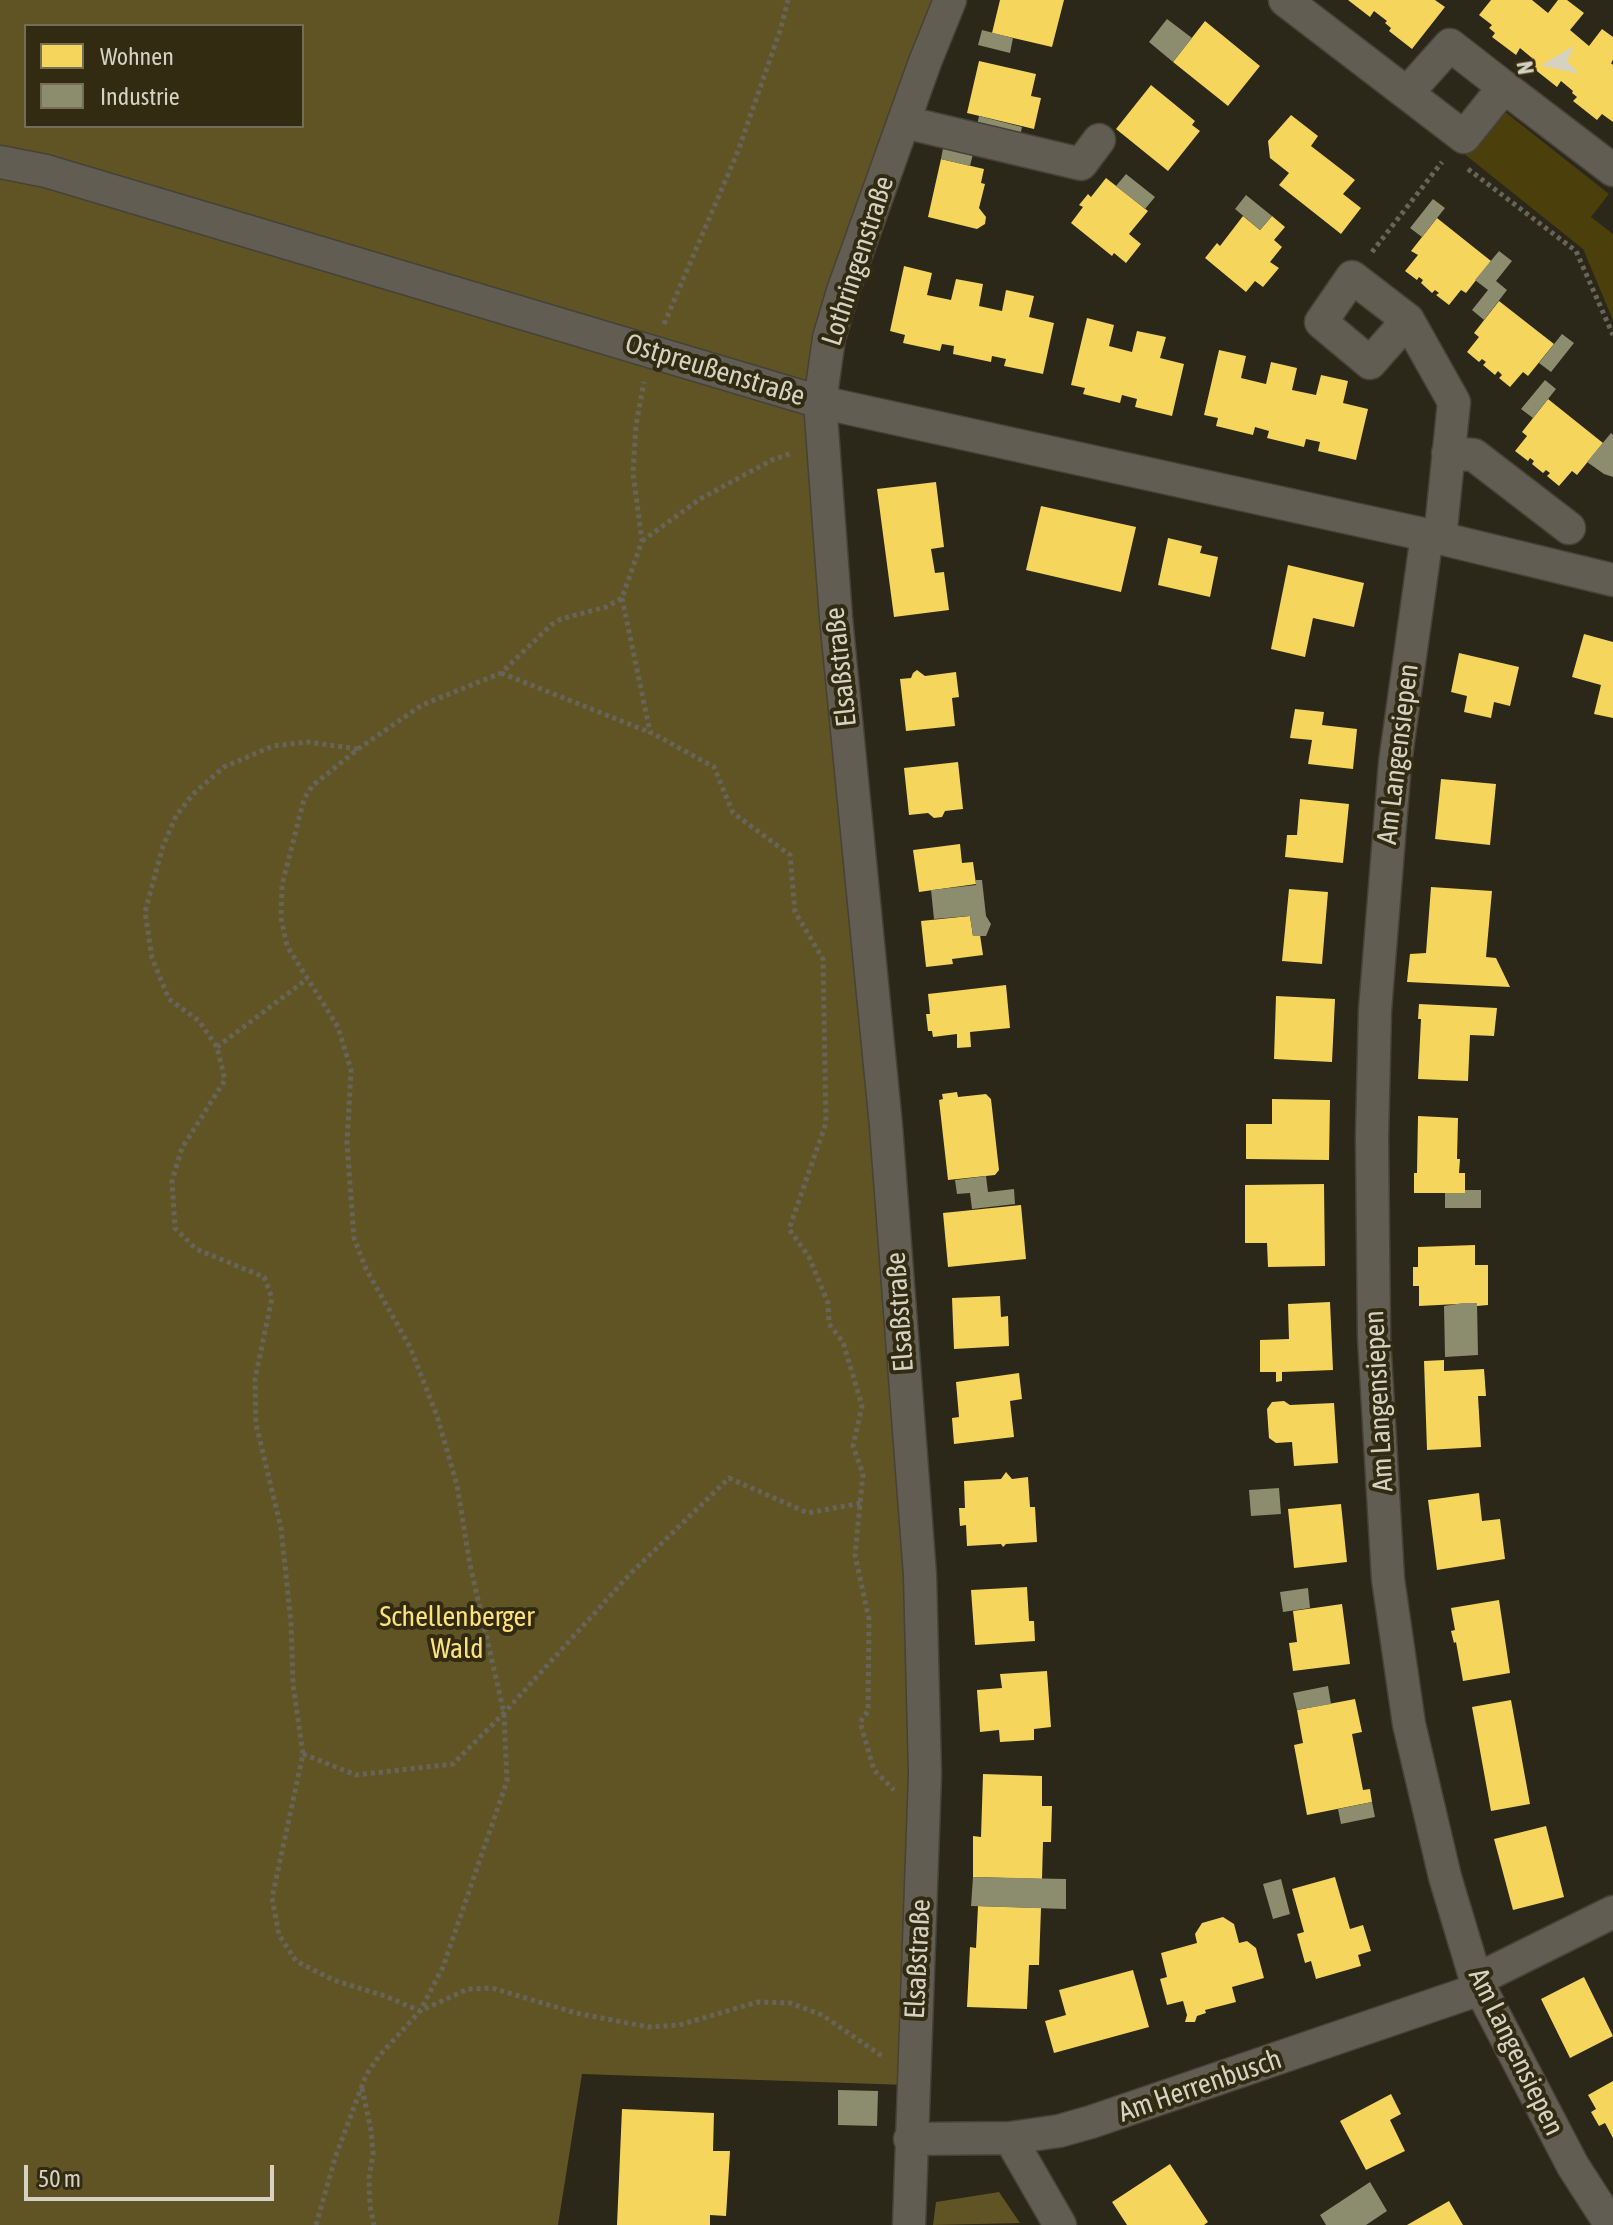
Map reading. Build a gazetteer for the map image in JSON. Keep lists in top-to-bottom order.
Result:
{
  "streets": {
    "street": [
      "Lothringenstraße",
      "Ostpreußenstraße",
      "Elsaßstraße",
      "Am Langensiepen",
      "Am Herrenbusch"
    ]
  },
  "crossings": [
    ["Lothringenstraße", "Ostpreußenstraße"],
    ["Lothringenstraße", "Elsaßstraße"],
    ["Ostpreußenstraße", "Elsaßstraße"],
    ["Ostpreußenstraße", "Am Langensiepen"],
    ["Elsaßstraße", "Am Herrenbusch"],
    ["Am Langensiepen", "Am Herrenbusch"]
  ],
  "parks": ["Schellenberger Wald"],
  "legend": ["Wohnen", "Industrie"],
  "scale_bar": "50 m",
  "north": "left"
}
